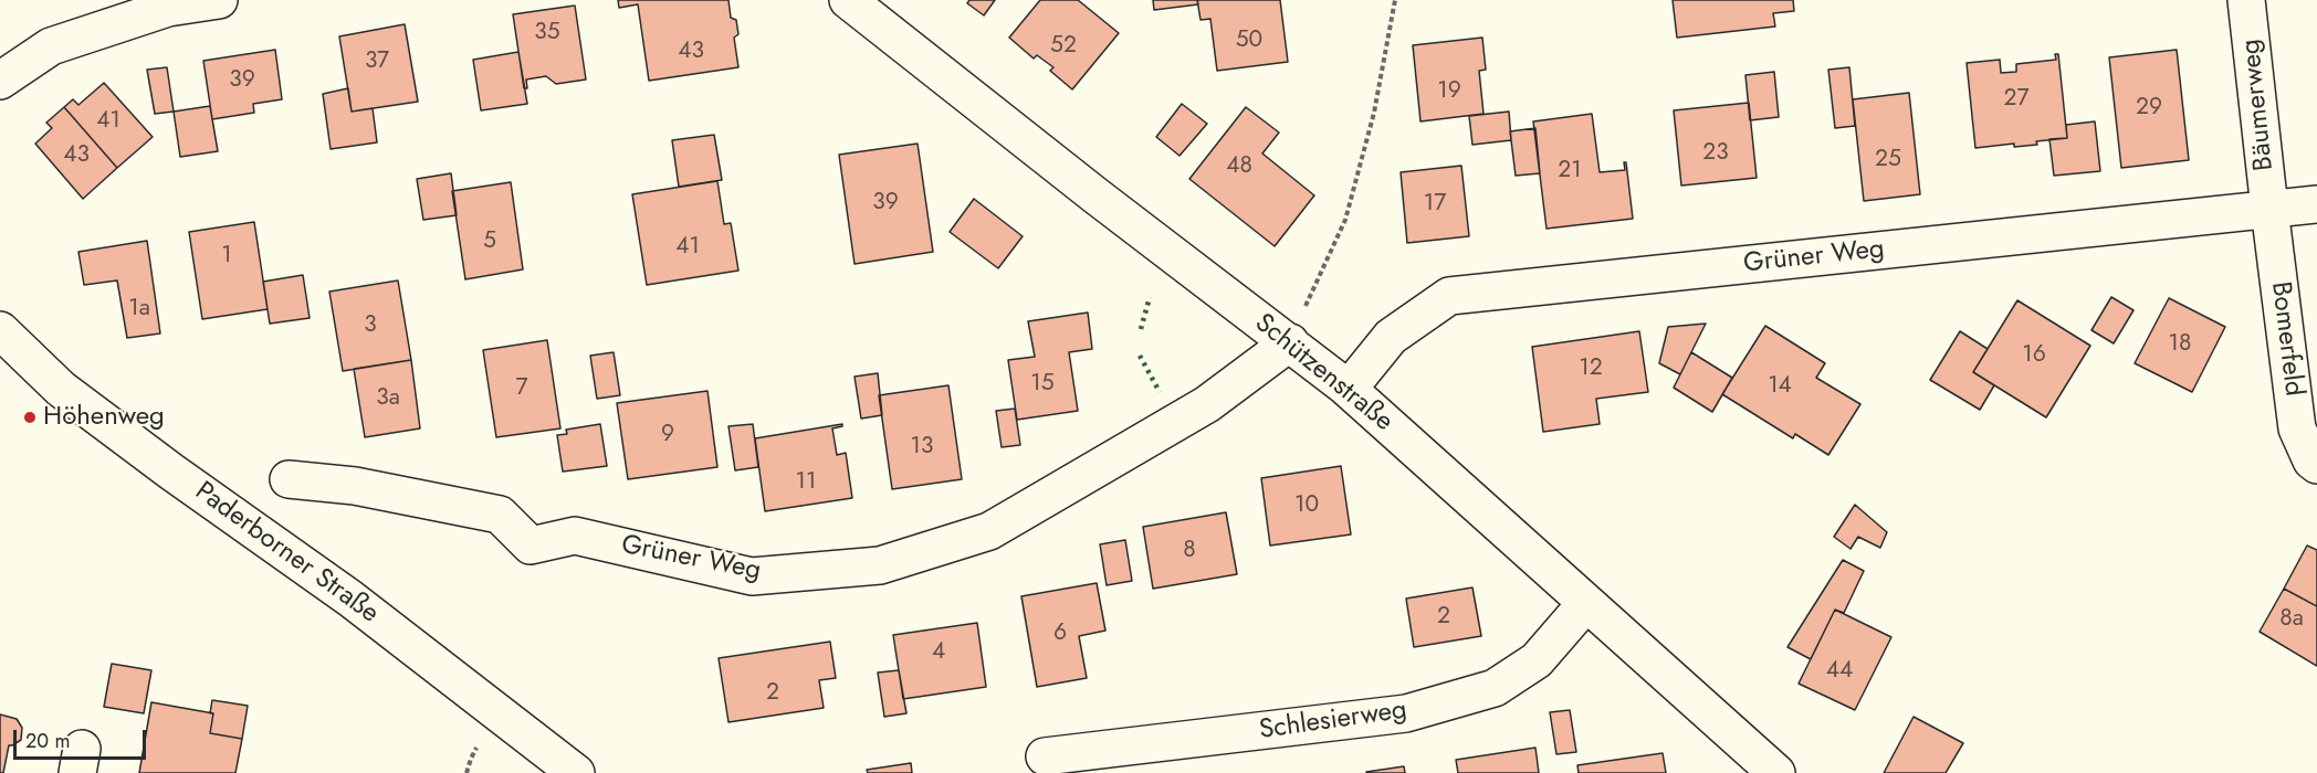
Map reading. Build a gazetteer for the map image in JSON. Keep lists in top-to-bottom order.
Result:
{
  "streets": {
    "street": [
      "Bäumerweg",
      "Grüner Weg",
      "Bomerfeld",
      "Schützenstraße",
      "Paderborner Straße",
      "Schlesierweg"
    ]
  },
  "crossings": [
    ["Bäumerweg", "Grüner Weg"],
    ["Bäumerweg", "Bomerfeld"],
    ["Grüner Weg", "Bomerfeld"],
    ["Grüner Weg", "Schützenstraße"],
    ["Schützenstraße", "Schlesierweg"]
  ],
  "places": ["Höhenweg"],
  "house_numbers": [
    "35",
    "50",
    "52",
    "43",
    "37",
    "39",
    "19",
    "27",
    "29",
    "41",
    "23",
    "43",
    "25",
    "48",
    "21",
    "39",
    "17",
    "5",
    "41",
    "1",
    "1a",
    "3",
    "18",
    "16",
    "12",
    "15",
    "14",
    "7",
    "3a",
    "9",
    "13",
    "11",
    "10",
    "8",
    "2",
    "8a",
    "6",
    "4",
    "44",
    "2"
  ],
  "scale_bar": "20 m"
}
